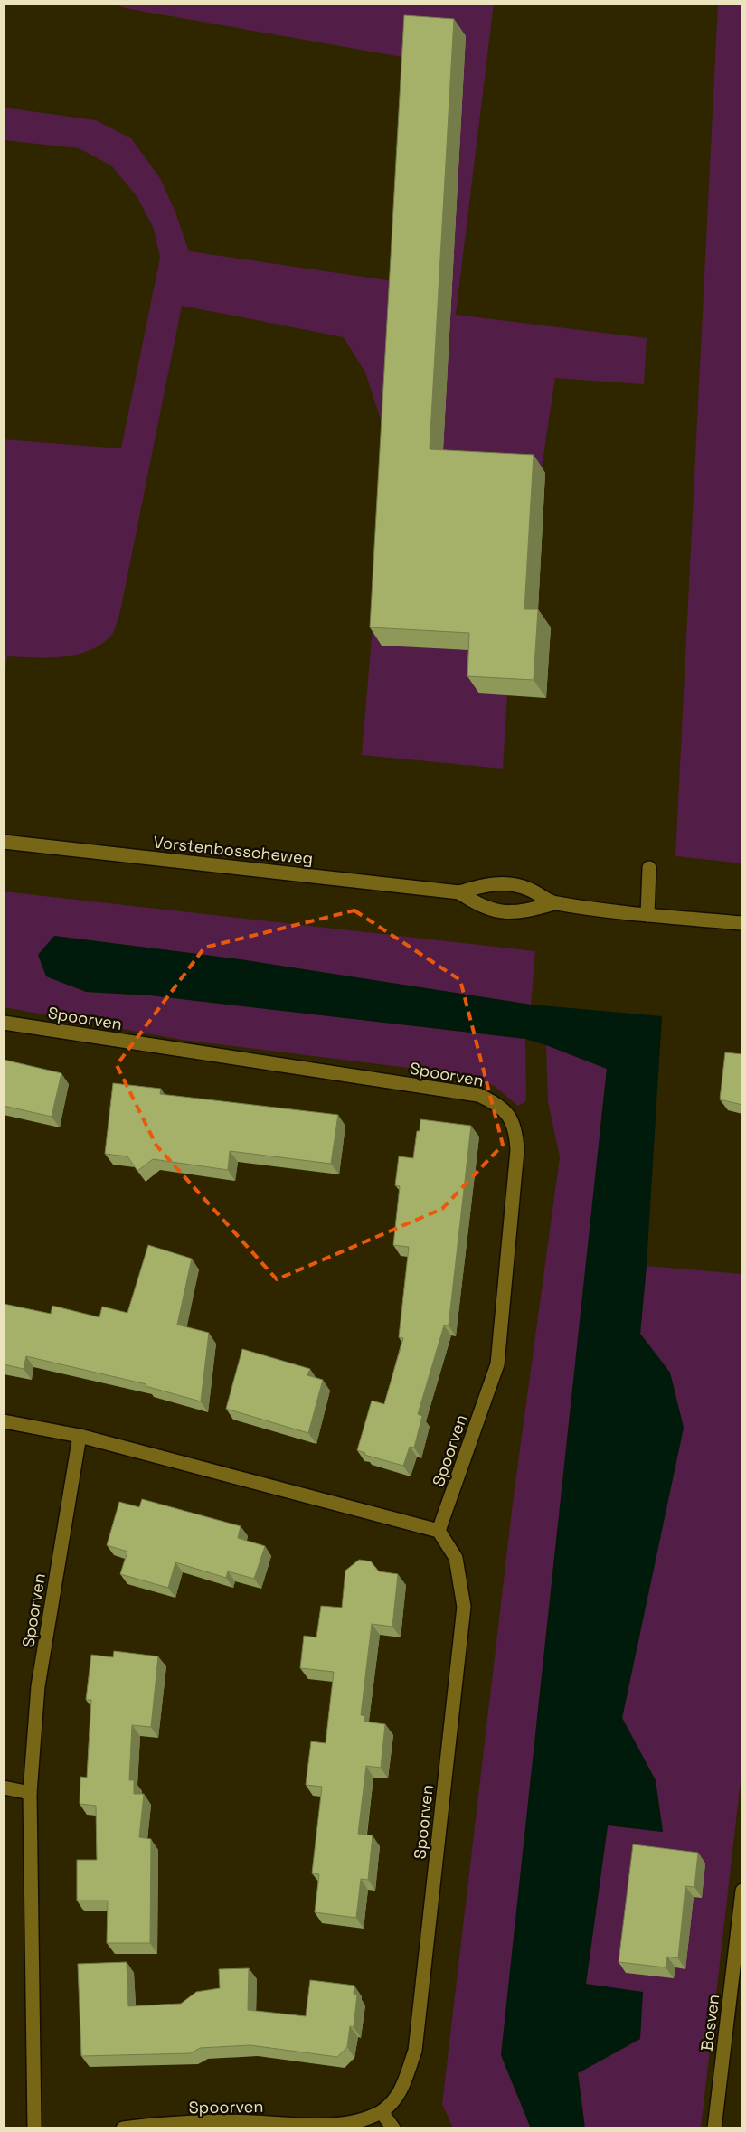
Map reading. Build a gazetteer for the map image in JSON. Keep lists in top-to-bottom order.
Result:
{
  "streets": {
    "street": ["Vorstenbosscheweg", "Spoorven", "Bosven"]
  }
}
